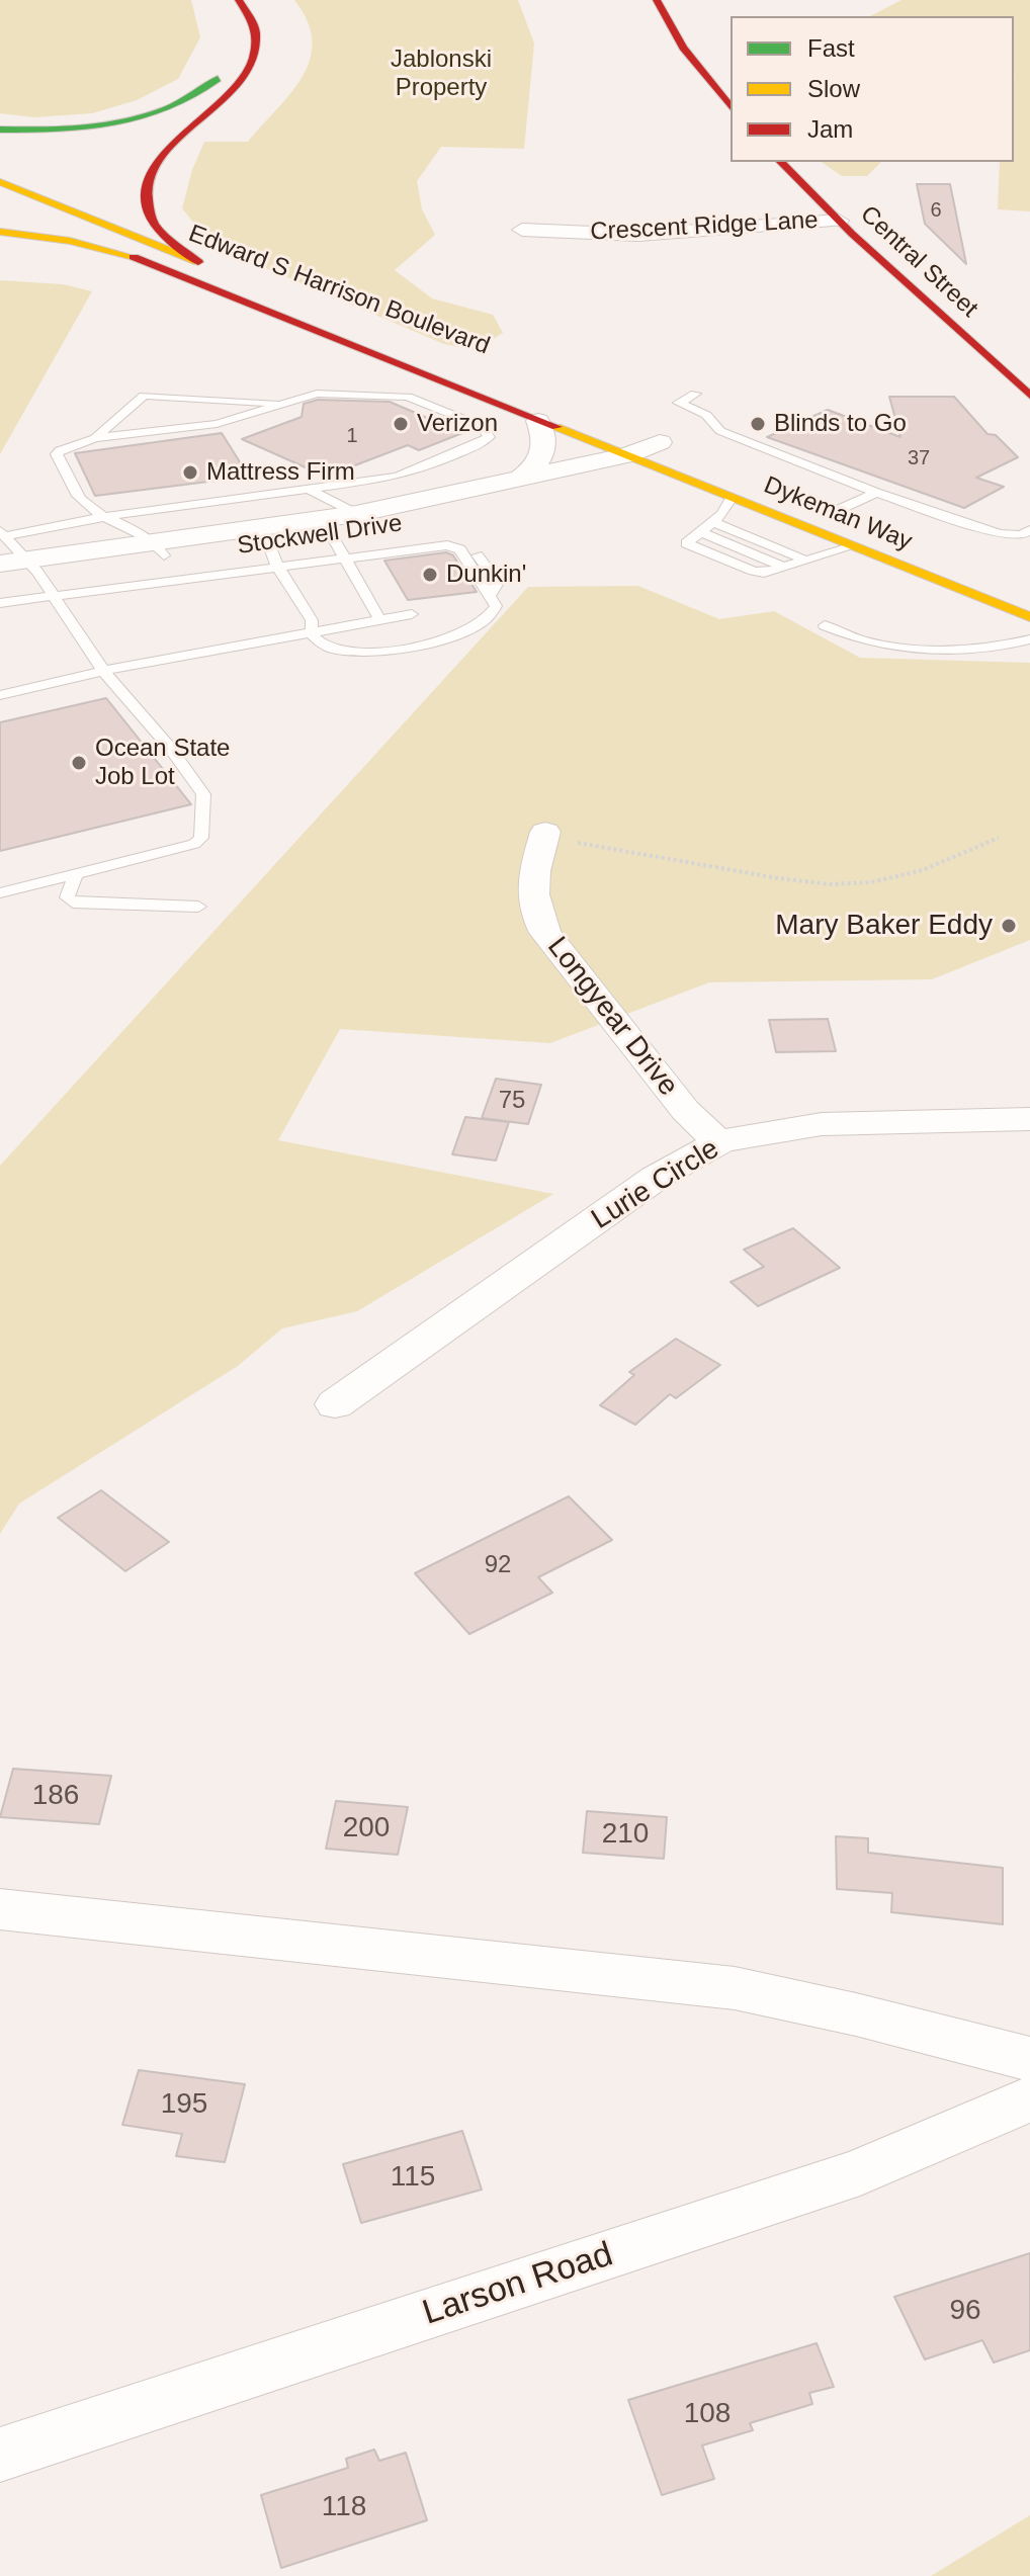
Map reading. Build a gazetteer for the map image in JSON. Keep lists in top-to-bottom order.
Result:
{
  "streets": {
    "main road": ["Central Street", "Edward S Harrison Boulevard", "Dykeman Way"],
    "street": [
      "Crescent Ridge Lane",
      "Stockwell Drive",
      "Longyear Drive",
      "Lurie Circle",
      "Larson Road"
    ]
  },
  "crossings": [
    ["Crescent Ridge Lane", "Central Street"],
    ["Edward S Harrison Boulevard", "Dykeman Way"],
    ["Edward S Harrison Boulevard", "Stockwell Drive"],
    ["Dykeman Way", "Stockwell Drive"],
    ["Longyear Drive", "Lurie Circle"]
  ],
  "parks": ["Jablonski Property"],
  "places": [
    "Verizon",
    "Blinds to Go",
    "Mattress Firm",
    "Dunkin'",
    "Ocean State Job Lot",
    "Mary Baker Eddy"
  ],
  "house_numbers": [
    "6",
    "1",
    "37",
    "75",
    "92",
    "186",
    "200",
    "210",
    "195",
    "115",
    "96",
    "108",
    "118"
  ],
  "legend": ["Fast", "Slow", "Jam"]
}
